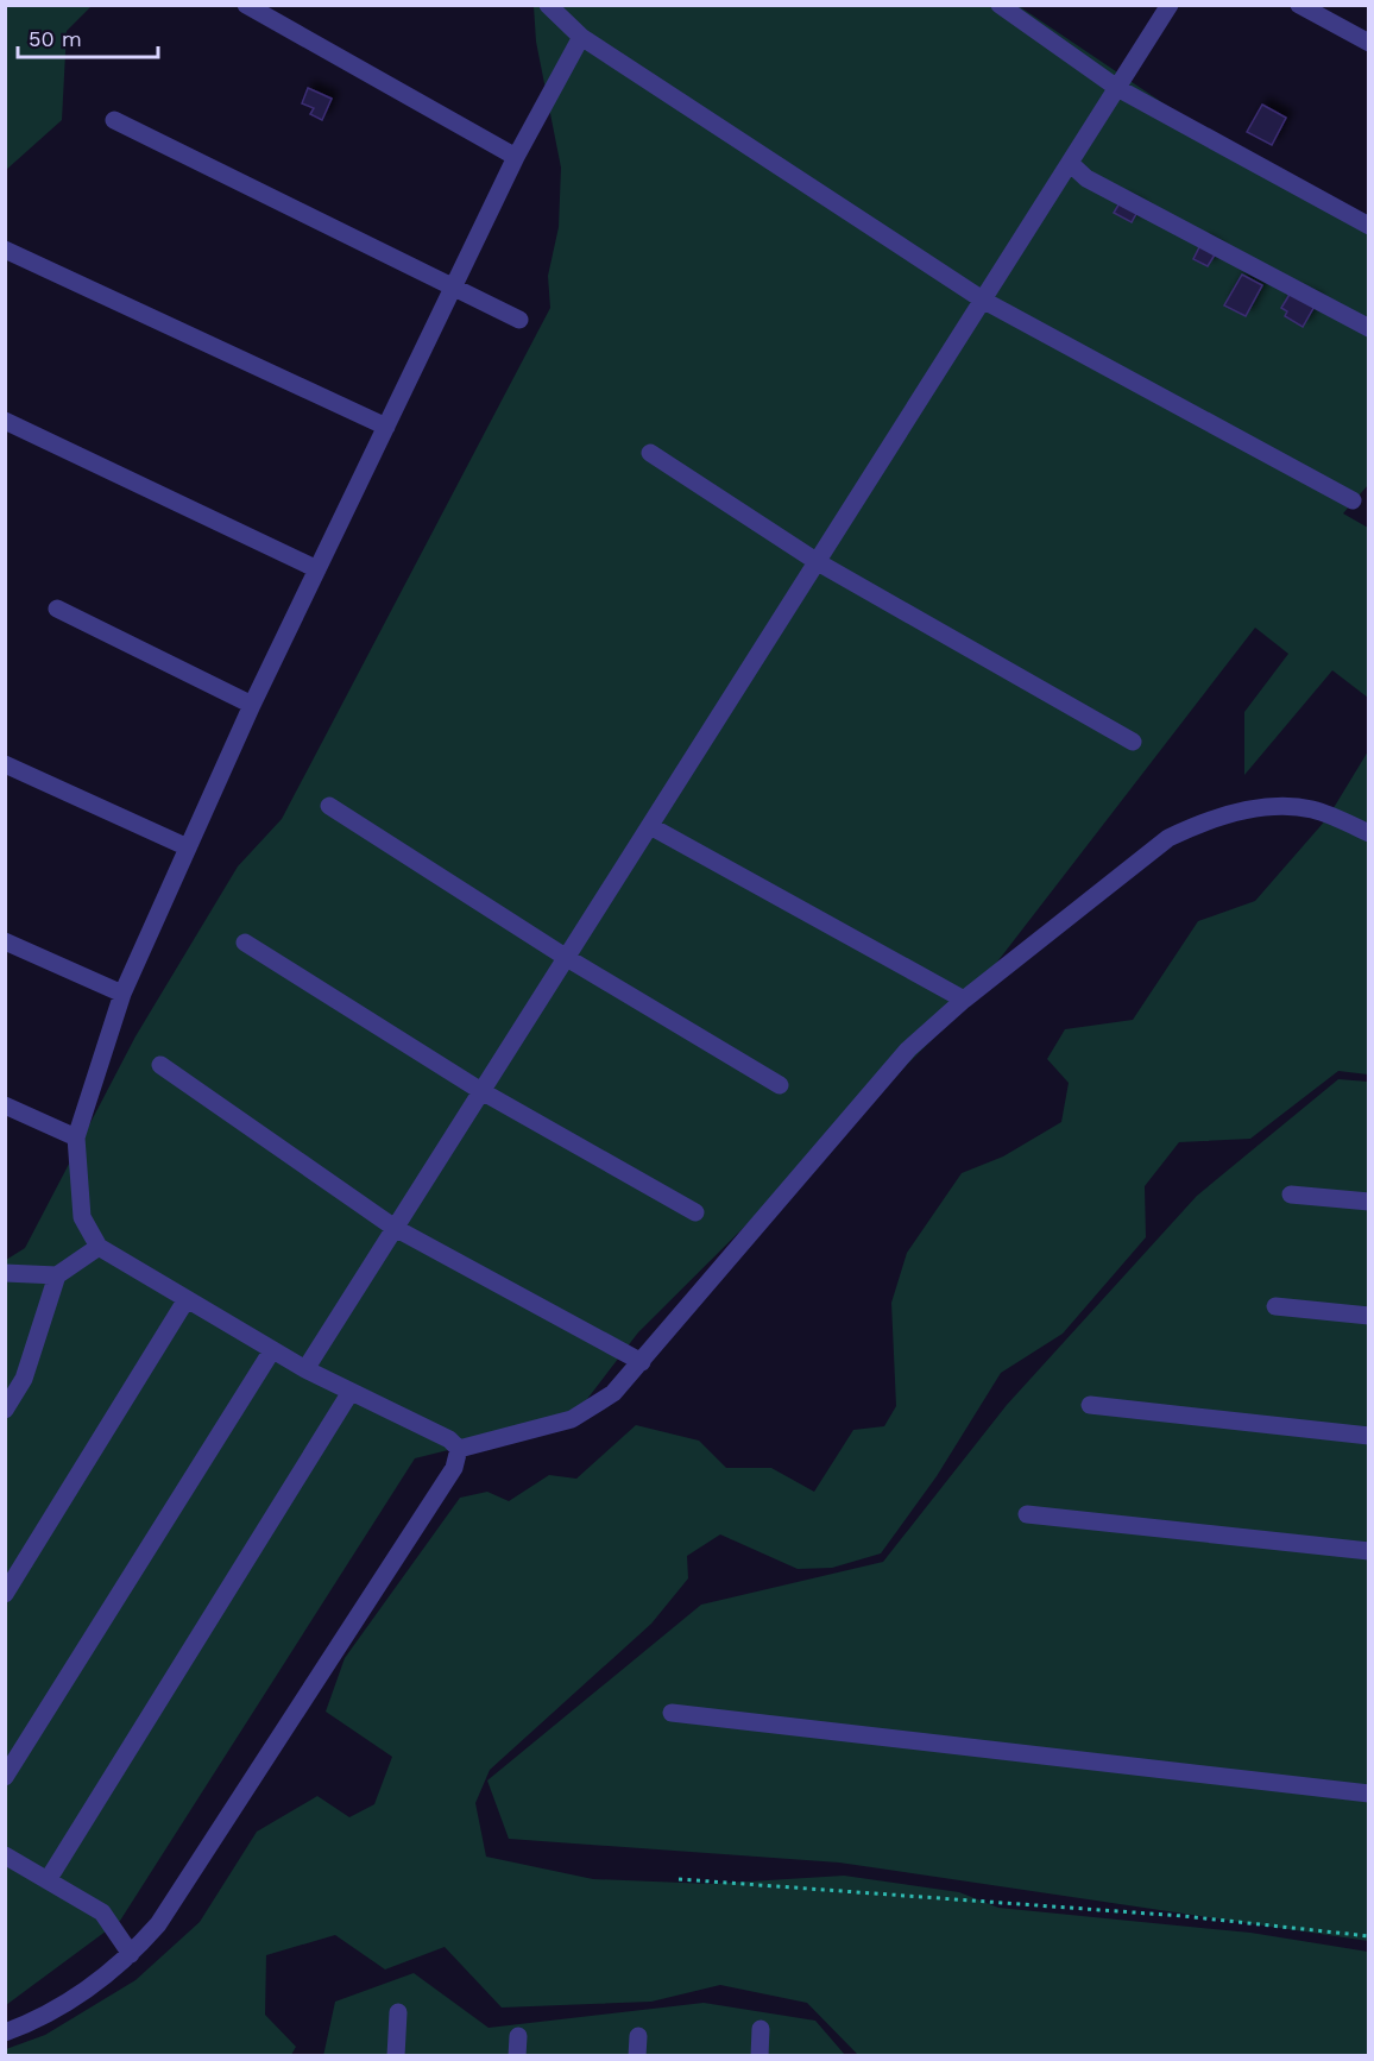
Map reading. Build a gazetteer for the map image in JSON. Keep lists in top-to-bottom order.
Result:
{
  "scale_bar": "50 m"
}
